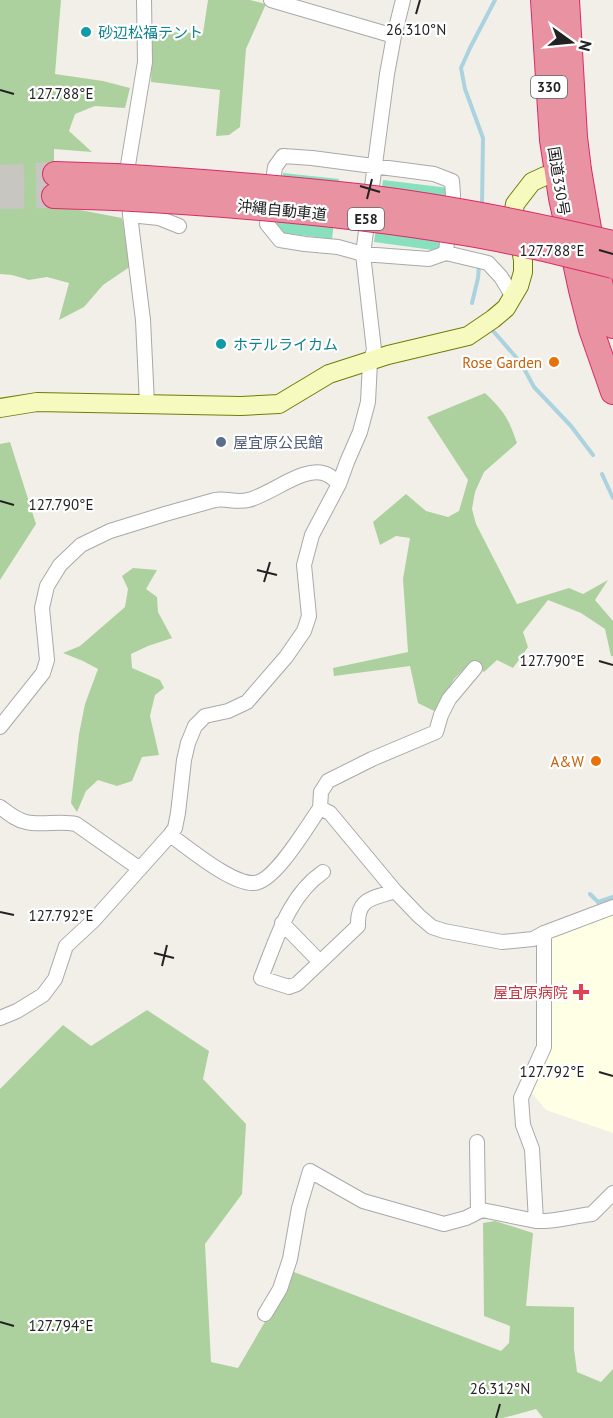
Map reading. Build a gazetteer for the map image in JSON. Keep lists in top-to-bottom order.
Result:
{
  "streets": {
    "highway": [
      "330",
      "国道330号",
      "沖縄自動車道",
      "E58"
    ]
  },
  "places": {
    "other": [
      "砂辺松福テント",
      "ホテルライカム",
      "Rose Garden",
      "屋宜原公民館",
      "A&W"
    ],
    "health": ["屋宜原病院"]
  },
  "north": "right",
  "coordinates": [
    "26.310°N",
    "127.788°E",
    "127.790°E",
    "127.792°E",
    "127.794°E",
    "26.312°N"
  ]
}
